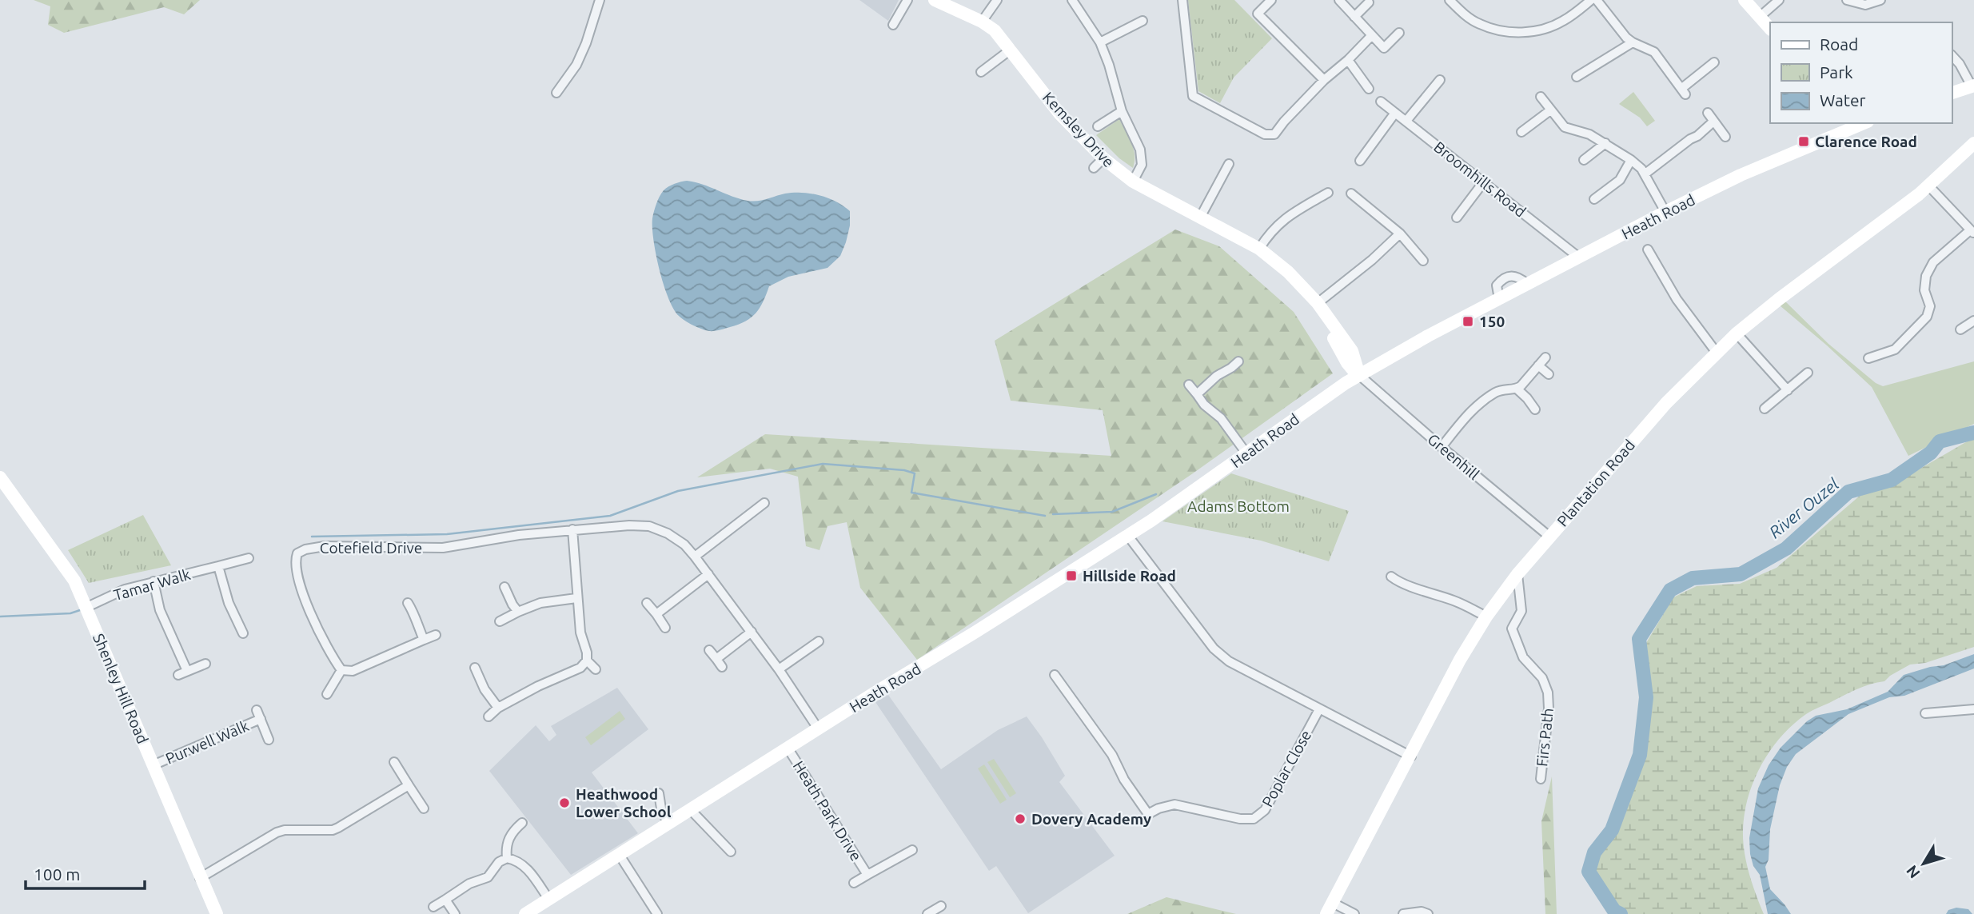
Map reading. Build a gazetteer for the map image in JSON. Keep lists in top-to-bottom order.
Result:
{
  "streets": {
    "street": [
      "Kemsley Drive",
      "Broomhills Road",
      "Heath Road",
      "Greenhill",
      "Plantation Road",
      "Cotefield Drive",
      "Tamar Walk",
      "Shenley Hill Road",
      "Firs Path",
      "Purwell Walk",
      "Poplar Close",
      "Heath Park Drive"
    ]
  },
  "crossings": [
    ["Kemsley Drive", "Heath Road"],
    ["Kemsley Drive", "Greenhill"],
    ["Broomhills Road", "Heath Road"],
    ["Heath Road", "Greenhill"],
    ["Heath Road", "Cotefield Drive"],
    ["Heath Road", "Heath Park Drive"],
    ["Greenhill", "Plantation Road"],
    ["Plantation Road", "Firs Path"],
    ["Tamar Walk", "Shenley Hill Road"],
    ["Shenley Hill Road", "Purwell Walk"]
  ],
  "water": ["River Ouzel"],
  "parks": ["Adams Bottom"],
  "places": {
    "transit": ["Clarence Road", "150", "Hillside Road"],
    "other": ["Heathwood Lower School", "Dovery Academy"]
  },
  "legend": ["Road", "Park", "Water"],
  "scale_bar": "100 m",
  "north": "bottom left"
}
